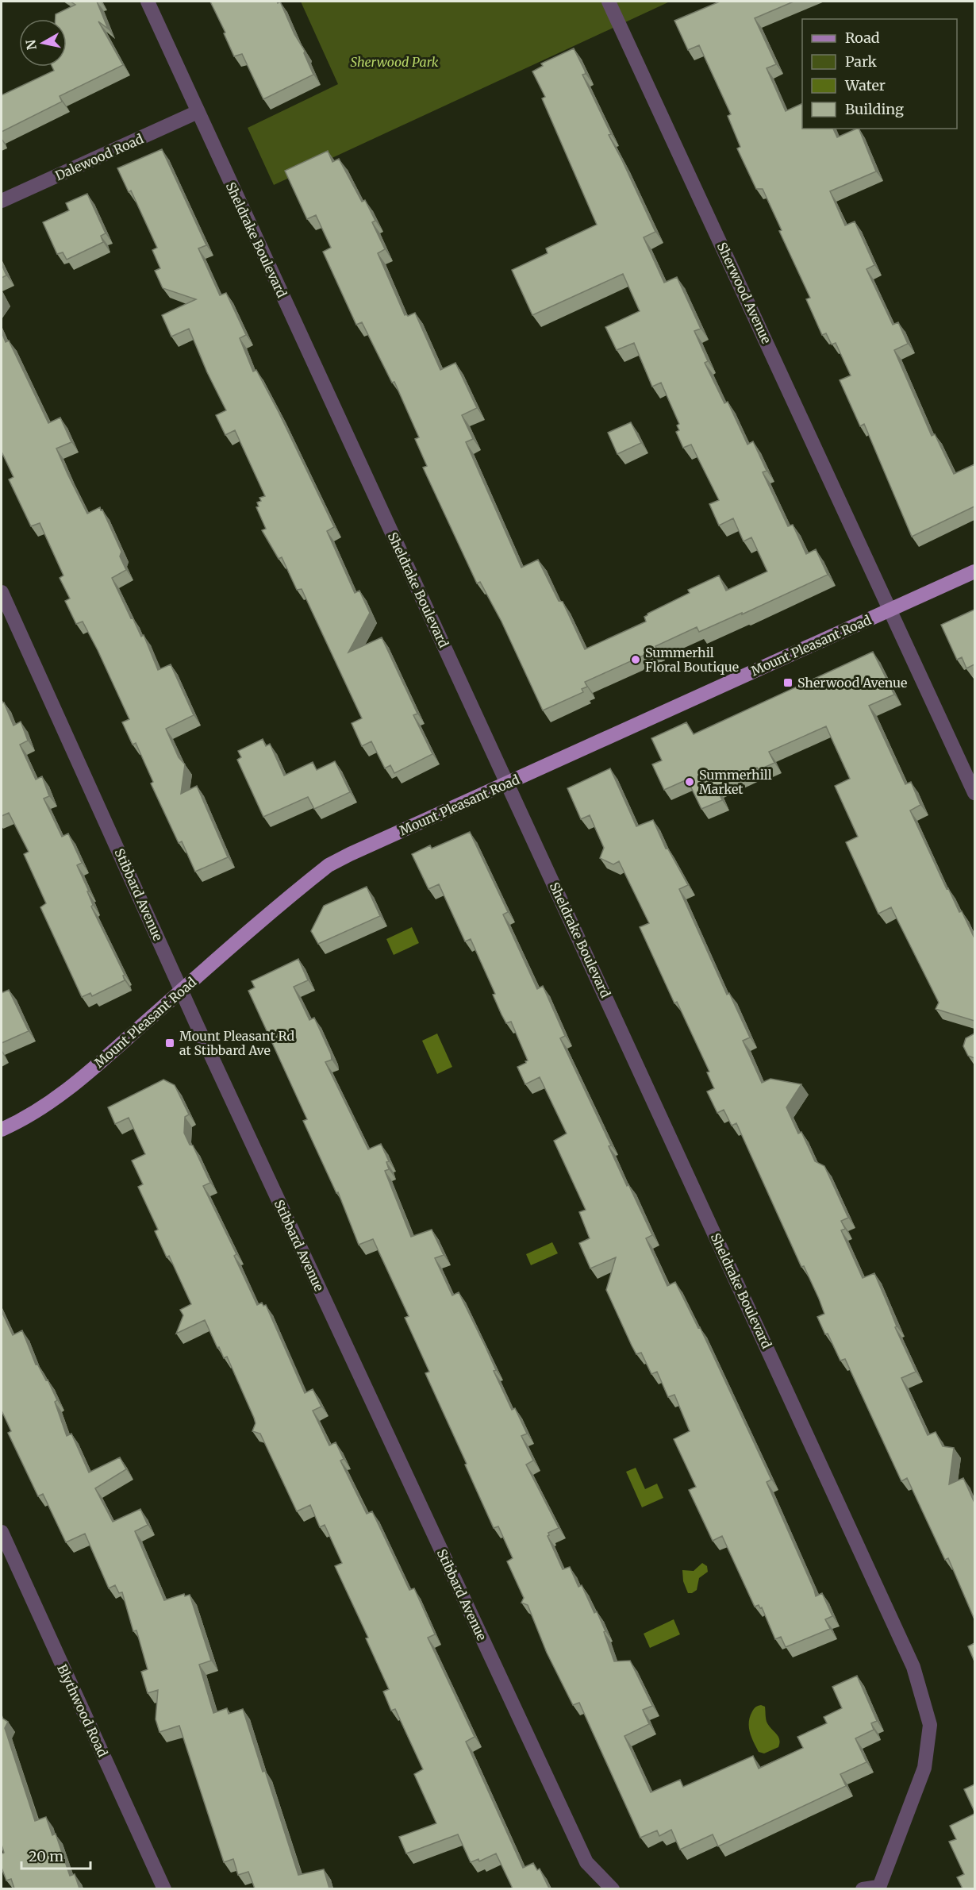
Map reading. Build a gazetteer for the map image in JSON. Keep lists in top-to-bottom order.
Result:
{
  "streets": {
    "main road": ["Mount Pleasant Road"],
    "street": [
      "Dalewood Road",
      "Sheldrake Boulevard",
      "Sherwood Avenue",
      "Stibbard Avenue",
      "Blythwood Road"
    ]
  },
  "crossings": [
    ["Dalewood Road", "Sheldrake Boulevard"],
    ["Sheldrake Boulevard", "Mount Pleasant Road"],
    ["Sherwood Avenue", "Mount Pleasant Road"],
    ["Mount Pleasant Road", "Stibbard Avenue"]
  ],
  "parks": ["Sherwood Park"],
  "places": {
    "other": ["Summerhil Floral Boutique", "Summerhill Market"],
    "transit": ["Sherwood Avenue", "Mount Pleasant Rd at Stibbard Ave"]
  },
  "legend": [
    "Road",
    "Park",
    "Water",
    "Building"
  ],
  "scale_bar": "20 m",
  "north": "left"
}
